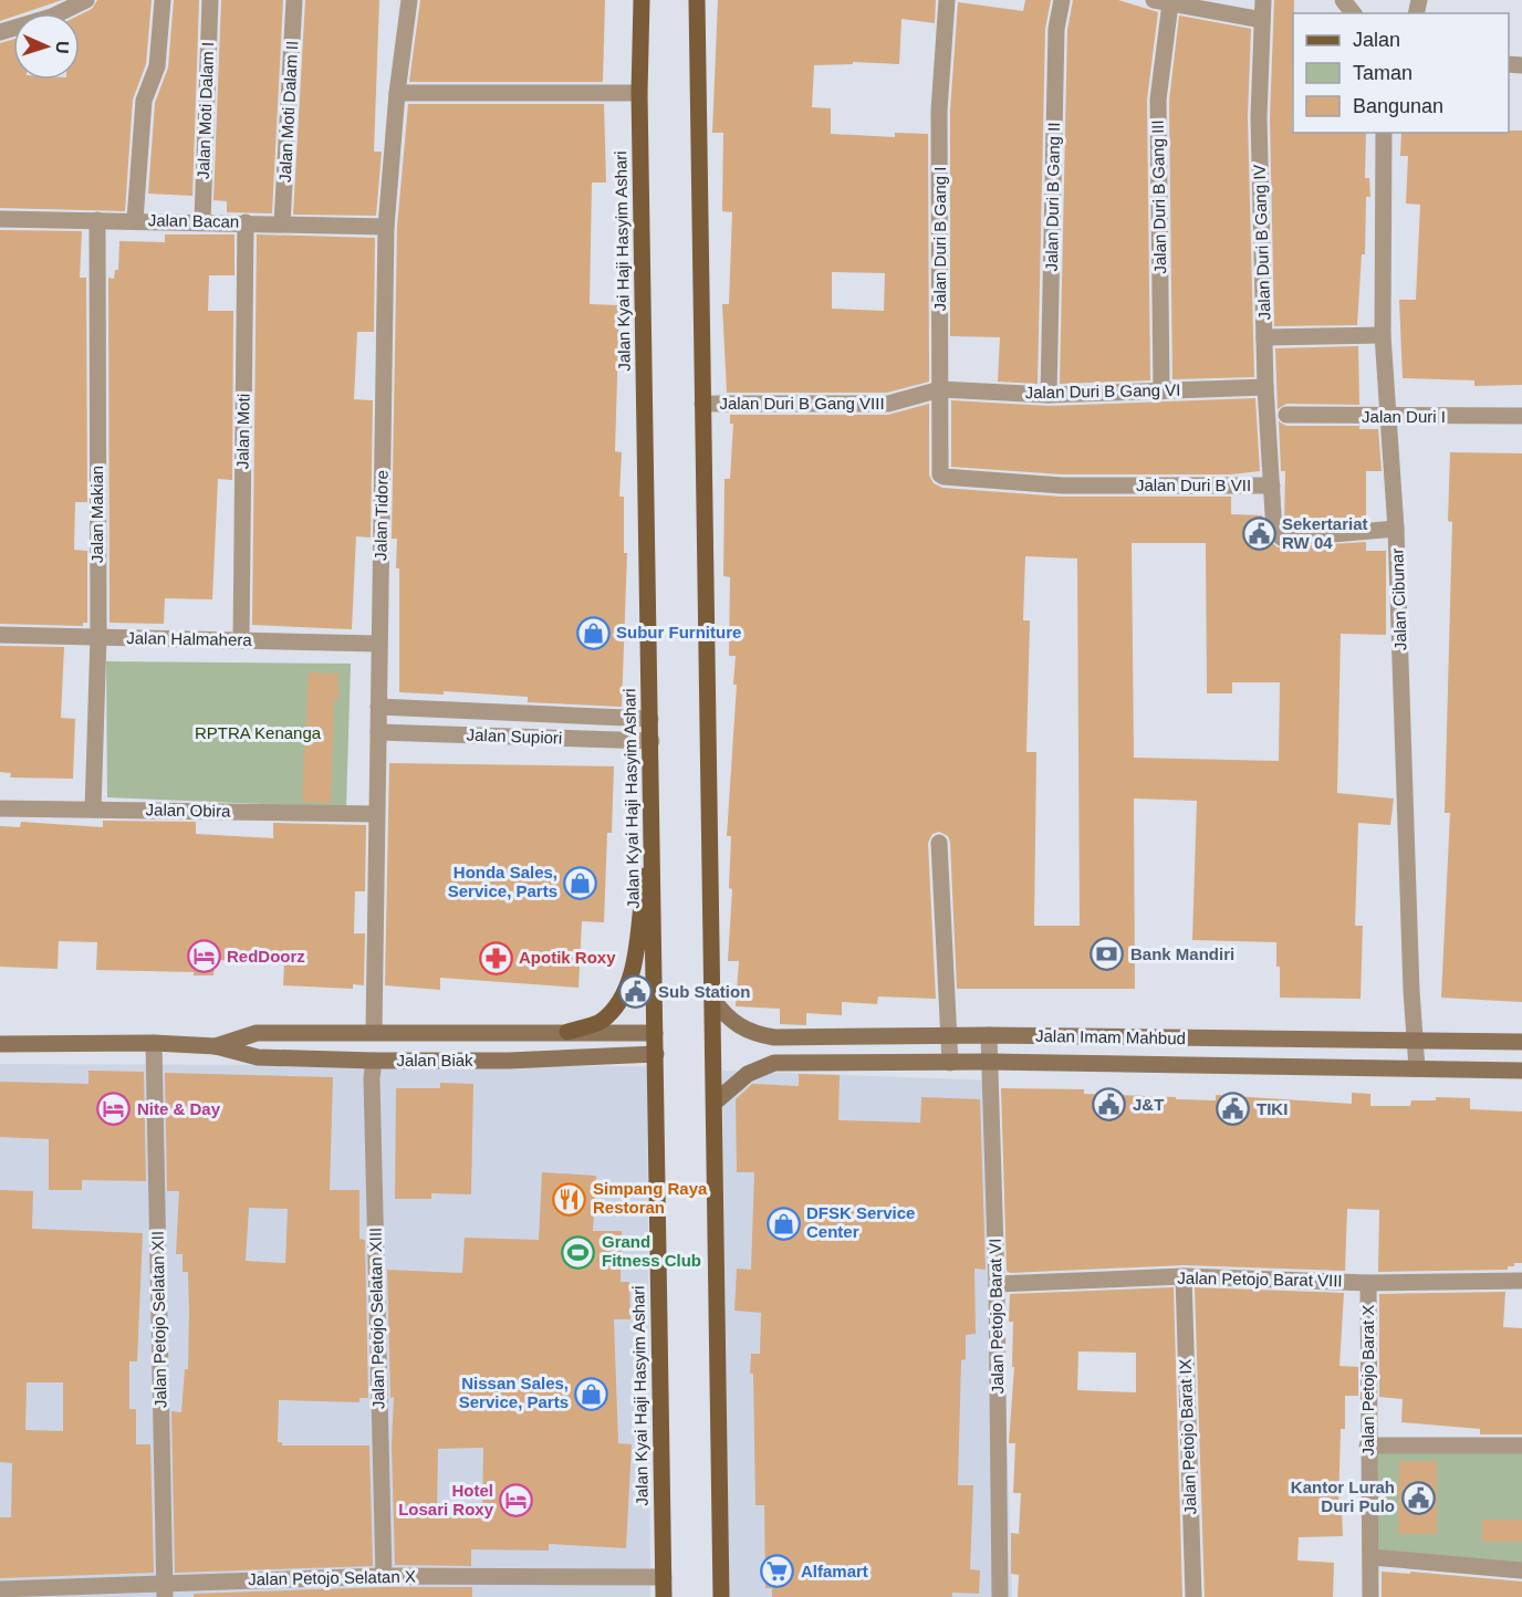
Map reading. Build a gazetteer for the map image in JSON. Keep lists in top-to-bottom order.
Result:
{
  "streets": {
    "main road": ["Jalan Kyai Haji Hasyim Ashari", "Jalan Imam Mahbud", "Jalan Biak"],
    "street": [
      "Jalan Moti Dalam I",
      "Jalan Moti Dalam II",
      "Jalan Duri B Gang II",
      "Jalan Duri B Gang III",
      "Jalan Bacan",
      "Jalan Duri B Gang I",
      "Jalan Duri B Gang IV",
      "Jalan Duri B Gang VI",
      "Jalan Duri B Gang VIII",
      "Jalan Duri I",
      "Jalan Moti",
      "Jalan Duri B VII",
      "Jalan Makian",
      "Jalan Tidore",
      "Jalan Cibunar",
      "Jalan Halmahera",
      "Jalan Supiori",
      "Jalan Obira",
      "Jalan Petojo Barat VIII",
      "Jalan Petojo Barat VI",
      "Jalan Petojo Selatan XIII",
      "Jalan Petojo Selatan XII",
      "Jalan Petojo Barat X",
      "Jalan Petojo Barat IX",
      "Jalan Petojo Selatan X"
    ]
  },
  "crossings": [
    ["Jalan Moti Dalam I", "Jalan Bacan"],
    ["Jalan Moti Dalam II", "Jalan Bacan"],
    ["Jalan Duri B Gang II", "Jalan Duri B Gang VI"],
    ["Jalan Duri B Gang III", "Jalan Duri B Gang VI"],
    ["Jalan Bacan", "Jalan Moti"],
    ["Jalan Bacan", "Jalan Makian"],
    ["Jalan Bacan", "Jalan Tidore"],
    ["Jalan Duri B Gang I", "Jalan Duri B Gang VI"],
    ["Jalan Duri B Gang I", "Jalan Duri B Gang VIII"],
    ["Jalan Duri B Gang I", "Jalan Duri B VII"],
    ["Jalan Duri B Gang IV", "Jalan Duri B Gang VI"],
    ["Jalan Duri B Gang IV", "Jalan Duri B VII"],
    ["Jalan Kyai Haji Hasyim Ashari", "Jalan Supiori"],
    ["Jalan Kyai Haji Hasyim Ashari", "Jalan Biak"],
    ["Jalan Kyai Haji Hasyim Ashari", "Jalan Petojo Selatan X"],
    ["Jalan Duri B Gang VI", "Jalan Duri B Gang VIII"],
    ["Jalan Duri I", "Jalan Cibunar"],
    ["Jalan Moti", "Jalan Halmahera"],
    ["Jalan Duri B VII", "Jalan Cibunar"],
    ["Jalan Makian", "Jalan Halmahera"],
    ["Jalan Makian", "Jalan Obira"],
    ["Jalan Tidore", "Jalan Halmahera"],
    ["Jalan Tidore", "Jalan Supiori"],
    ["Jalan Tidore", "Jalan Obira"],
    ["Jalan Tidore", "Jalan Biak"],
    ["Jalan Cibunar", "Jalan Imam Mahbud"],
    ["Jalan Imam Mahbud", "Jalan Petojo Barat VI"],
    ["Jalan Biak", "Jalan Petojo Selatan XIII"],
    ["Jalan Biak", "Jalan Petojo Selatan XII"],
    ["Jalan Petojo Barat VIII", "Jalan Petojo Barat VI"],
    ["Jalan Petojo Barat VIII", "Jalan Petojo Barat X"],
    ["Jalan Petojo Barat VIII", "Jalan Petojo Barat IX"],
    ["Jalan Petojo Selatan XIII", "Jalan Petojo Selatan X"],
    ["Jalan Petojo Selatan XII", "Jalan Petojo Selatan X"]
  ],
  "parks": ["RPTRA Kenanga"],
  "places": {
    "public building": [
      "Sekertariat RW 04",
      "Sub Station",
      "J&T",
      "TIKI",
      "Kantor Lurah Duri Pulo"
    ],
    "shop": [
      "Subur Furniture",
      "Honda Sales, Service, Parts",
      "DFSK Service Center",
      "Nissan Sales, Service, Parts"
    ],
    "bank": ["Bank Mandiri"],
    "hotel": ["RedDoorz", "Nite & Day", "Hotel Losari Roxy"],
    "pharmacy": ["Apotik Roxy"],
    "restaurant": ["Simpang Raya Restoran"],
    "sports": ["Grand Fitness Club"],
    "supermarket": ["Alfamart"]
  },
  "legend": ["Jalan", "Taman", "Bangunan"],
  "north": "right"
}
